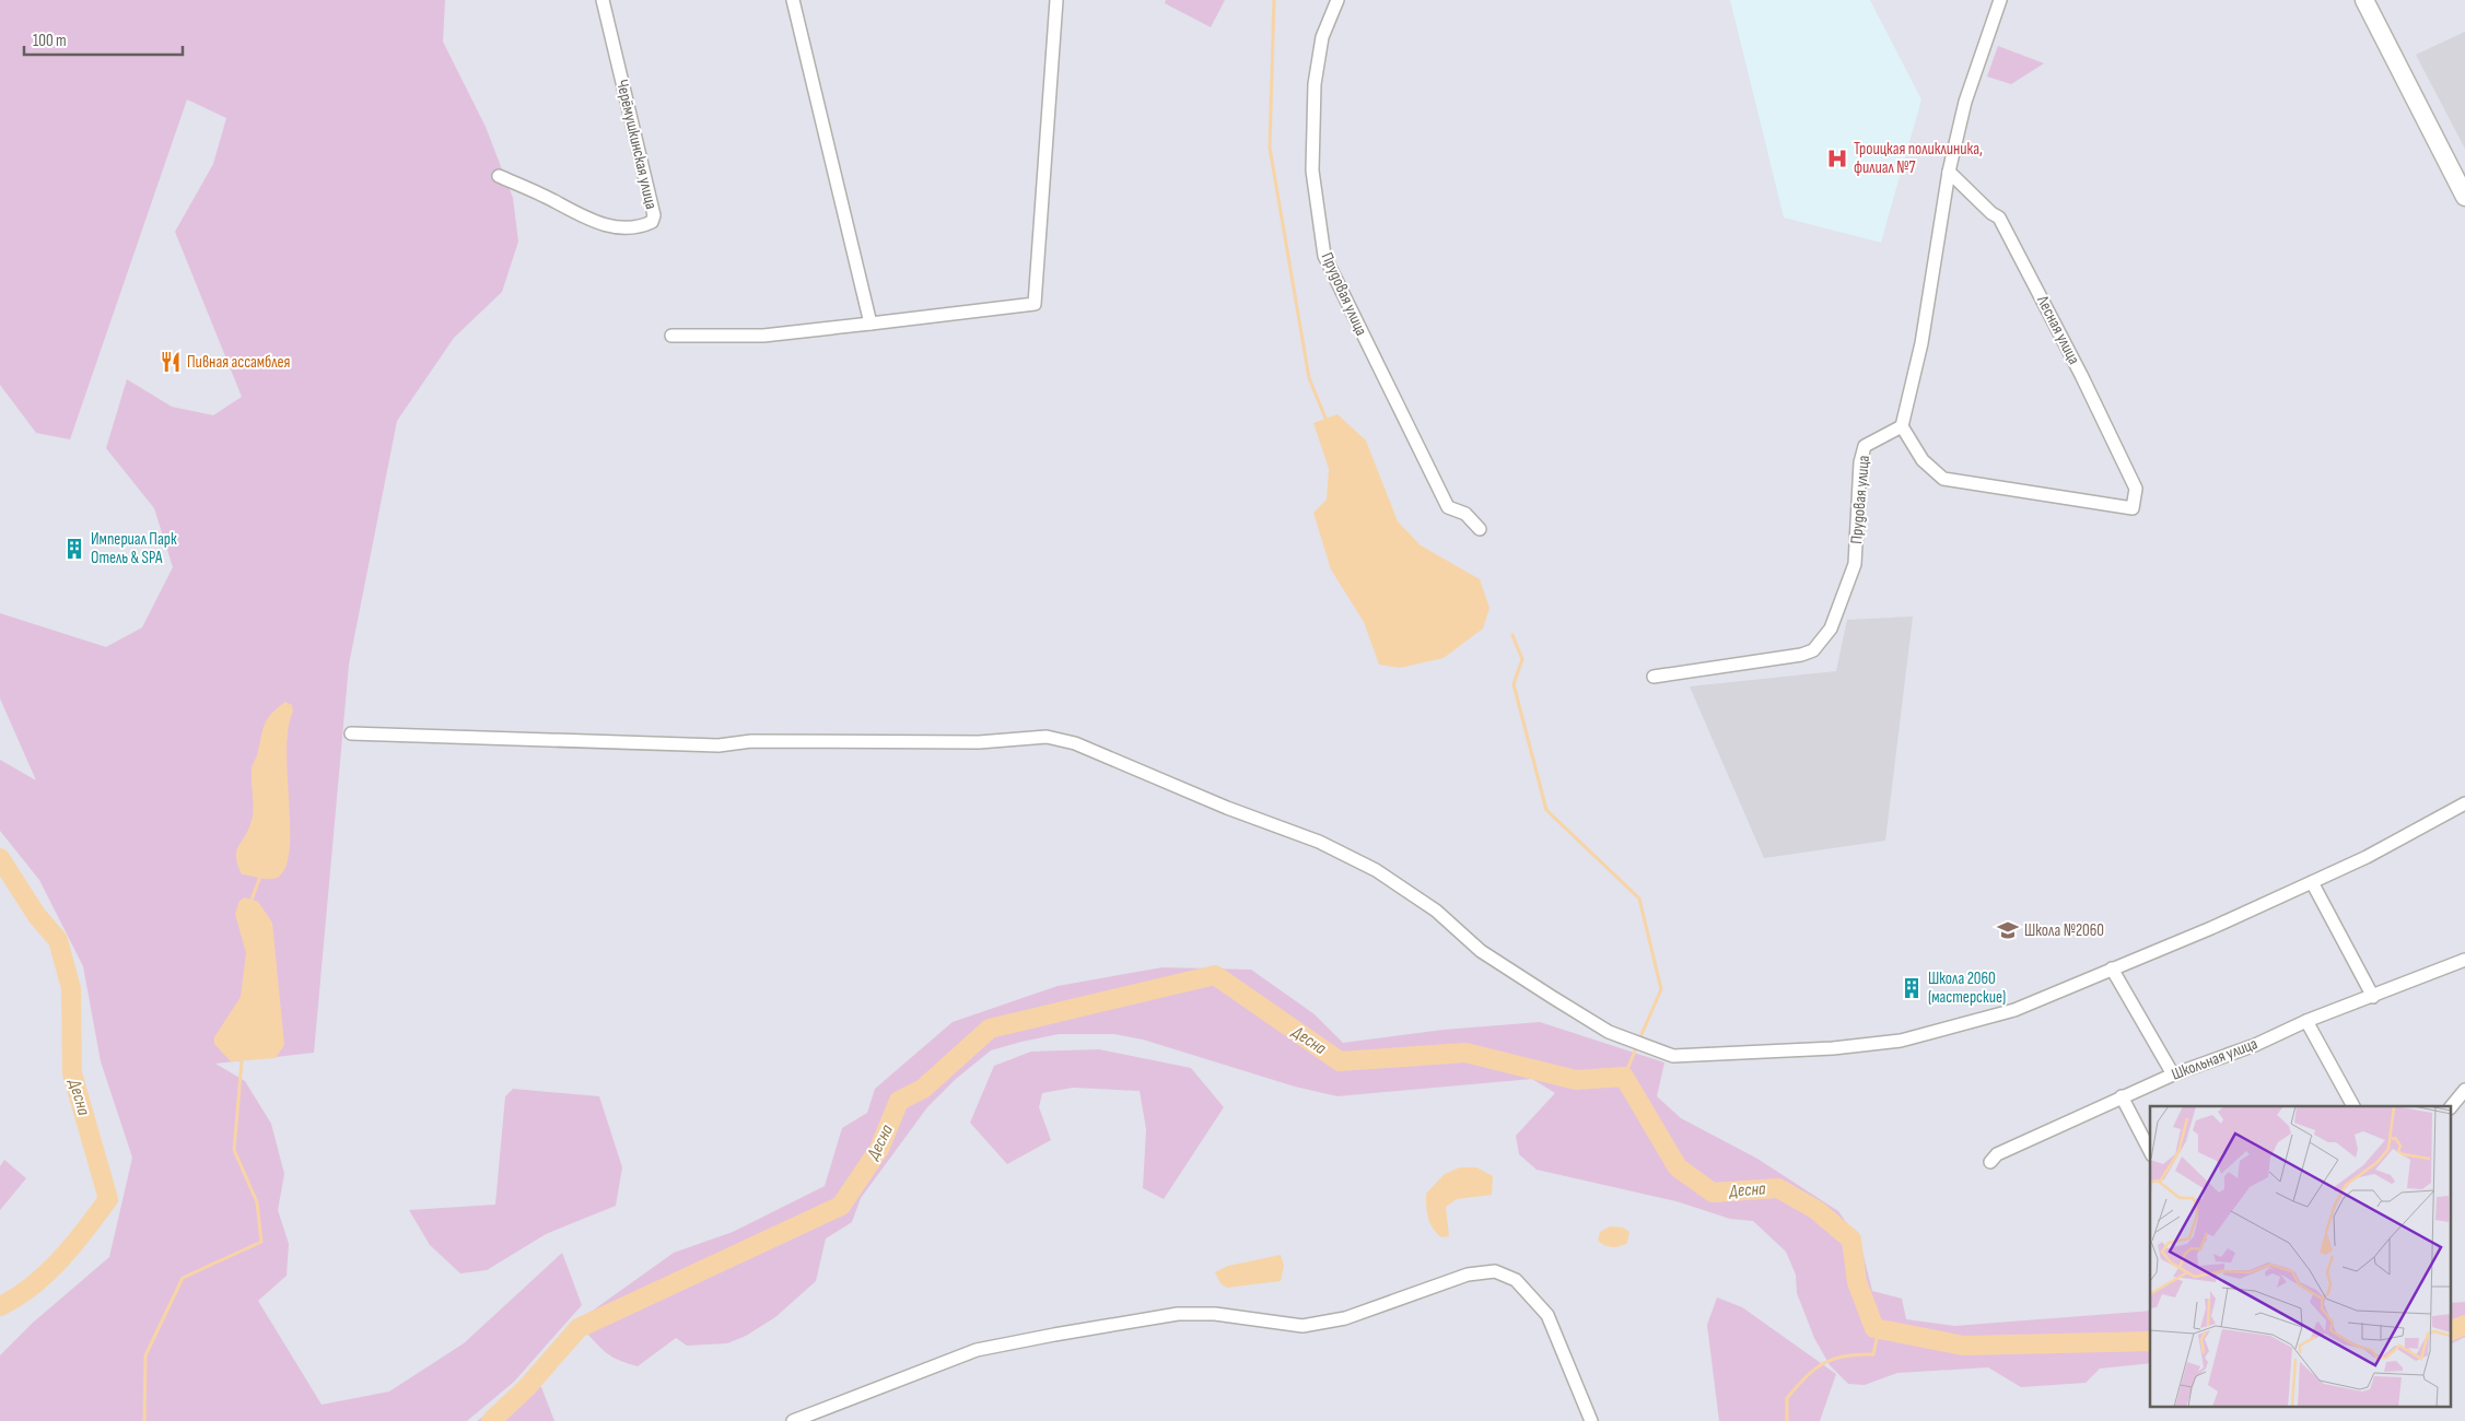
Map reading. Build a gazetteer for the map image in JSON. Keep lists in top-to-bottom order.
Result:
{
  "streets": {
    "street": [
      "Черёмушкинская улица",
      "Прудовая улица",
      "Лесная улица",
      "Школьная улица"
    ]
  },
  "crossings": [
    ["Прудовая улица", "Лесная улица"]
  ],
  "water": ["Десна"],
  "places": {
    "hospital": ["Троицкая поликлиника, филиал №7"],
    "restaurant": ["Пивная ассамблея"],
    "building": ["Империал Парк Отель & SPA", "Школа 2060 (мастерские)"],
    "school or university": ["Школа №2060"]
  },
  "scale_bar": "100 m"
}
